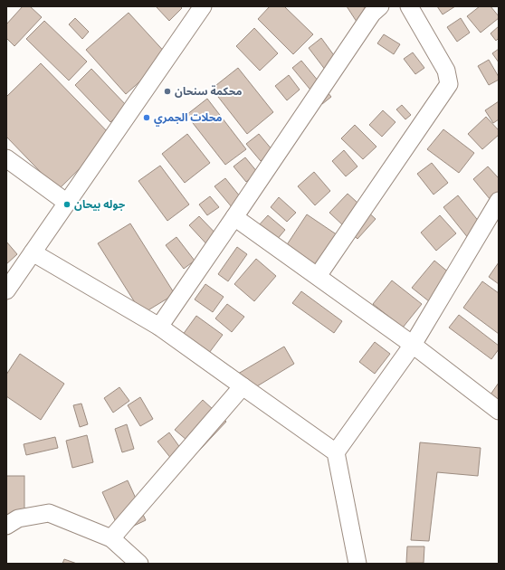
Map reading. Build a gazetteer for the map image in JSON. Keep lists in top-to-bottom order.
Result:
{
  "places": ["محكمة سنحان", "محلات الجمري", "جوله بيحان"]
}
